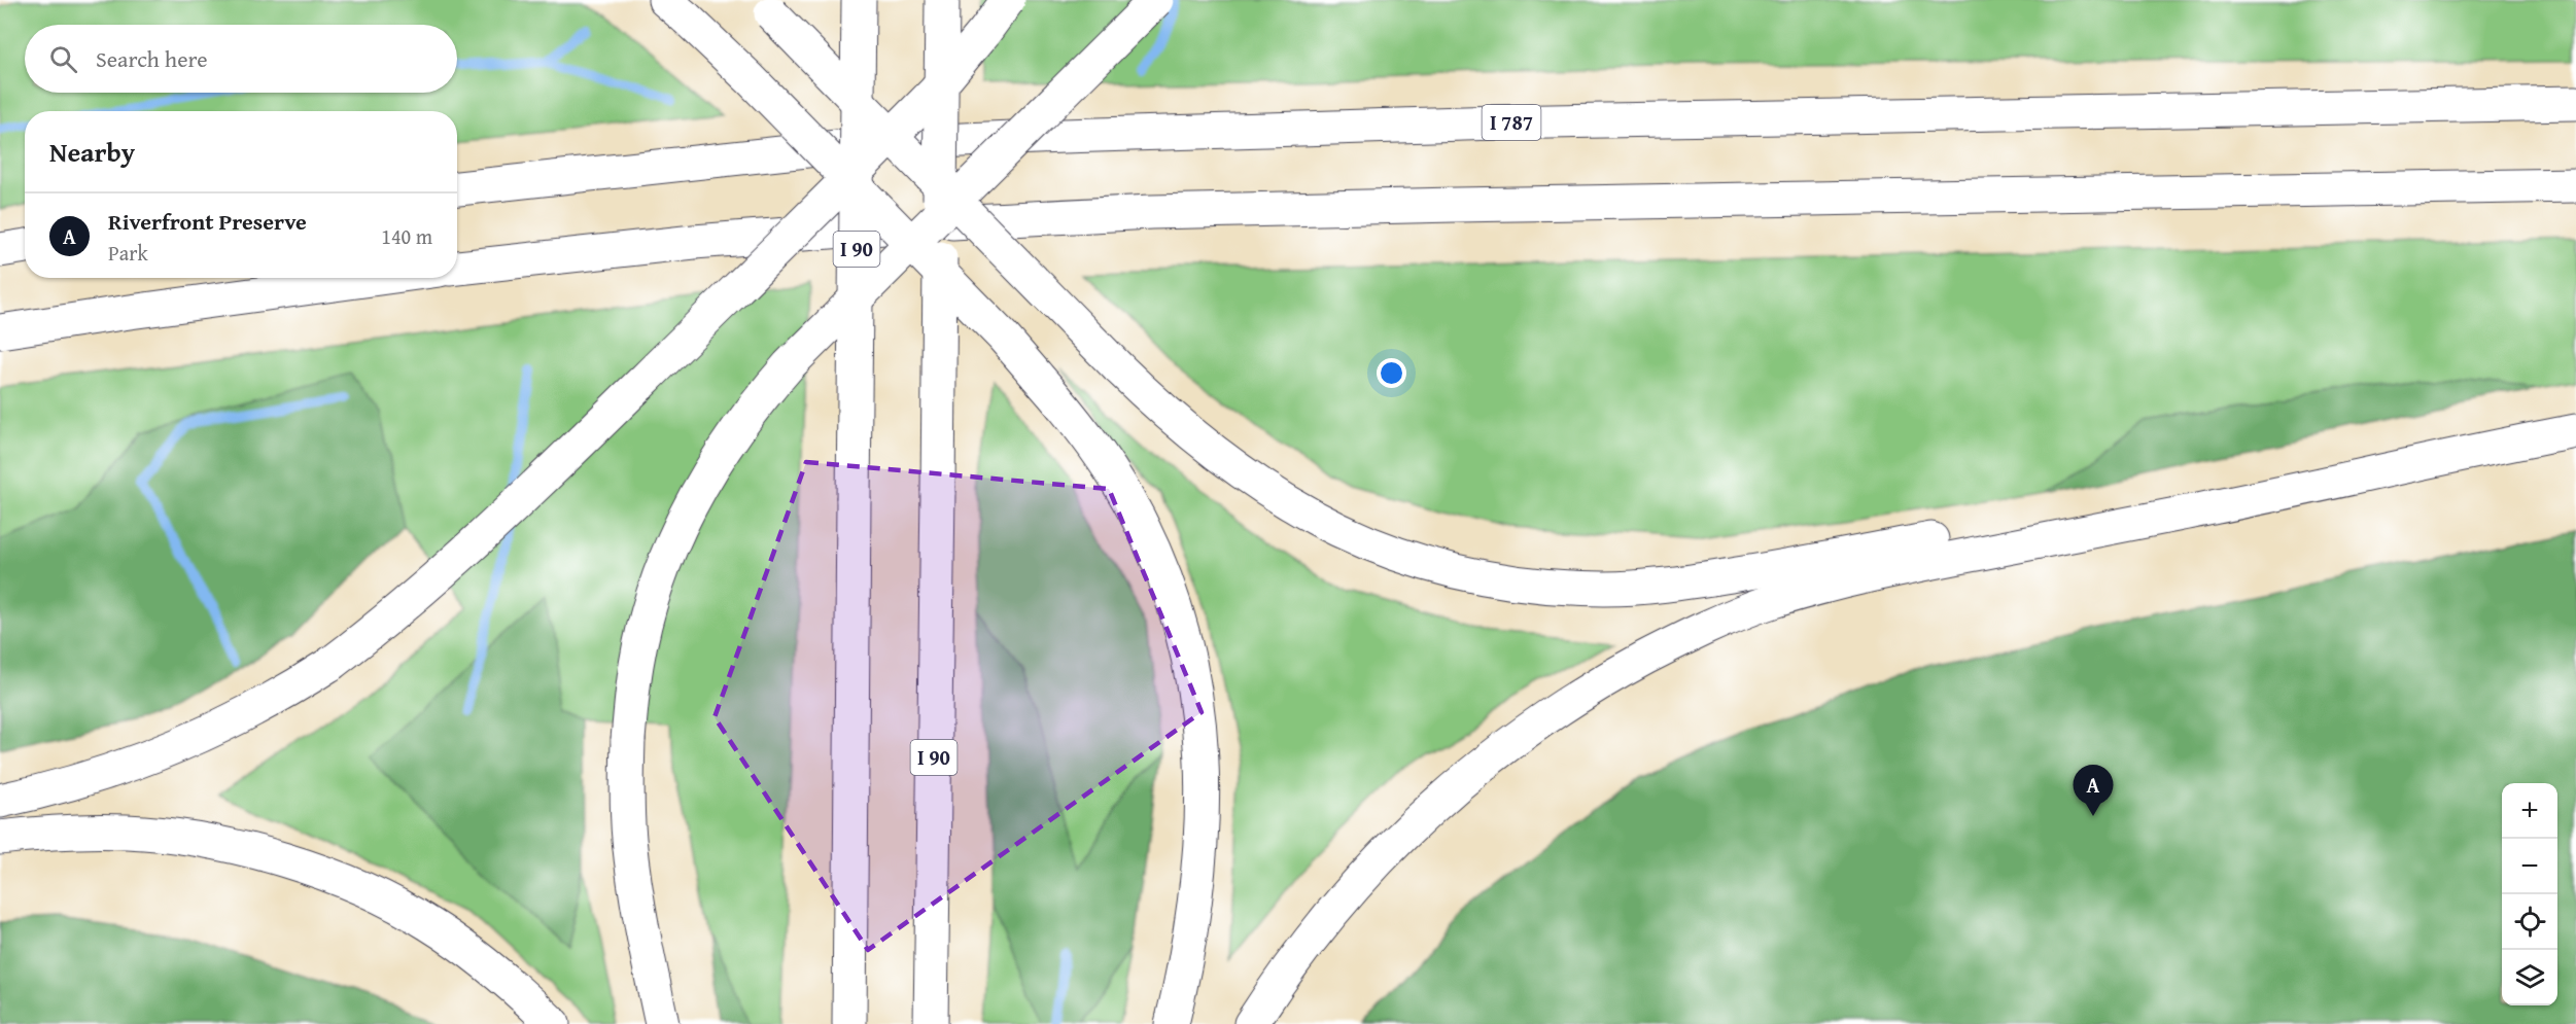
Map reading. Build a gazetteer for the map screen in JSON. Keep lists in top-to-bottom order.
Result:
{
  "streets": {
    "highway": ["I 787", "I 90"]
  },
  "page": {
    "search": "Search here",
    "heading": "Nearby",
    "list": [
      {
        "mark": "A",
        "name": "Riverfront Preserve",
        "note": "Park",
        "value": "140 m"
      }
    ],
    "pins": "A",
    "map_buttons": ["+", "−"]
  }
}
